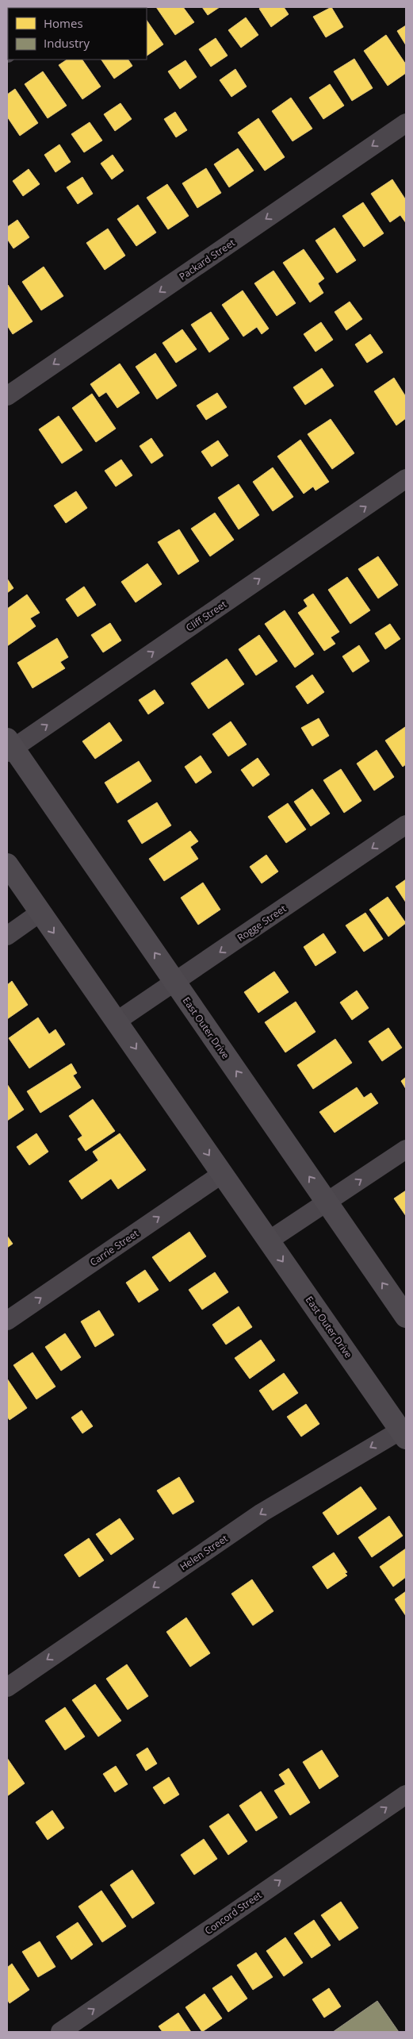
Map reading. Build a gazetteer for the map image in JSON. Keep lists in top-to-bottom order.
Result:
{
  "streets": {
    "main road": ["East Outer Drive"],
    "street": [
      "Packard Street",
      "Cliff Street",
      "Rogge Street",
      "Carrie Street",
      "Helen Street",
      "Concord Street"
    ]
  },
  "crossings": [
    ["Cliff Street", "East Outer Drive"],
    ["Rogge Street", "East Outer Drive"],
    ["East Outer Drive", "Carrie Street"],
    ["East Outer Drive", "Helen Street"]
  ],
  "one_way": [
    "Packard Street",
    "Cliff Street",
    "Rogge Street",
    "Carrie Street",
    "Helen Street",
    "Concord Street"
  ],
  "legend": ["Homes", "Industry"]
}
